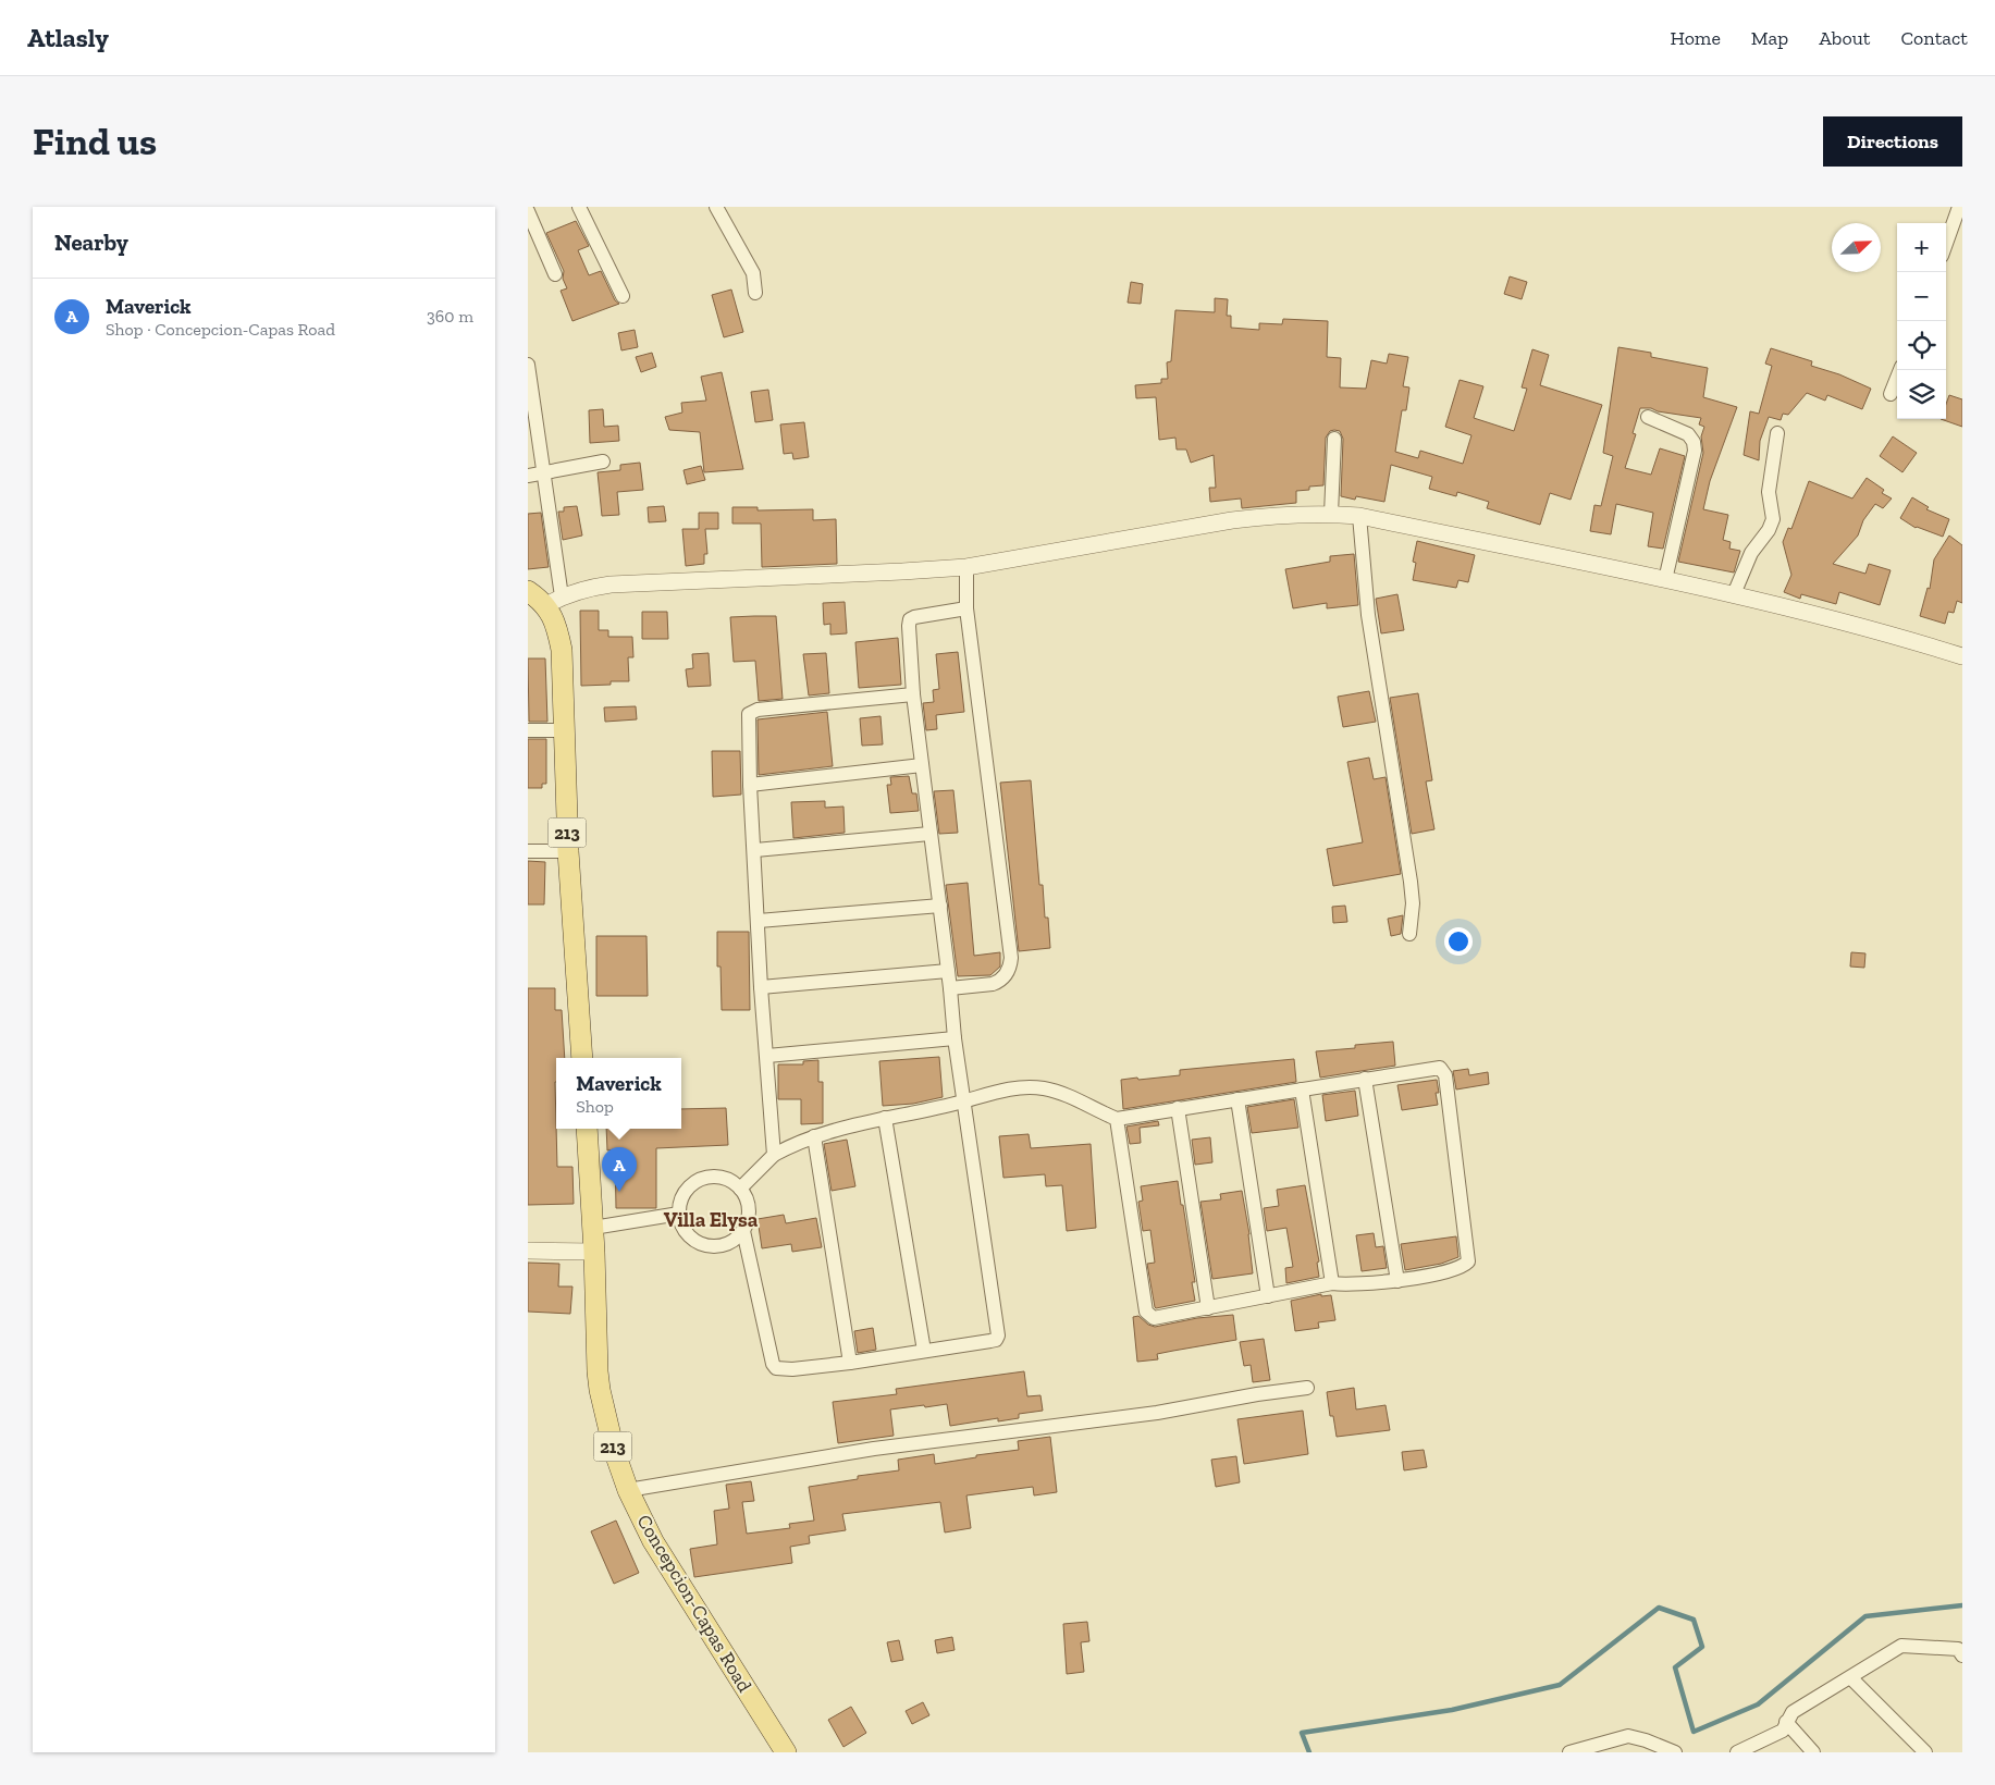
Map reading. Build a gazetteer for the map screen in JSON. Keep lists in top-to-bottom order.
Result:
{
  "streets": {
    "main road": ["213", "Concepcion-Capas Road"]
  },
  "districts": ["Villa Elysa"],
  "north": "top right",
  "page": {
    "header": "Atlasly",
    "nav": [
      "Home",
      "Map",
      "About",
      "Contact"
    ],
    "buttons": "Directions",
    "title": "Find us",
    "heading": "Nearby",
    "map_buttons": ["+", "−"],
    "list": [
      {
        "mark": "A",
        "name": "Maverick",
        "note": "Shop · Concepcion-Capas Road",
        "value": "360 m"
      }
    ],
    "popup": ["Maverick", "Shop"],
    "pins": "A"
  }
}
